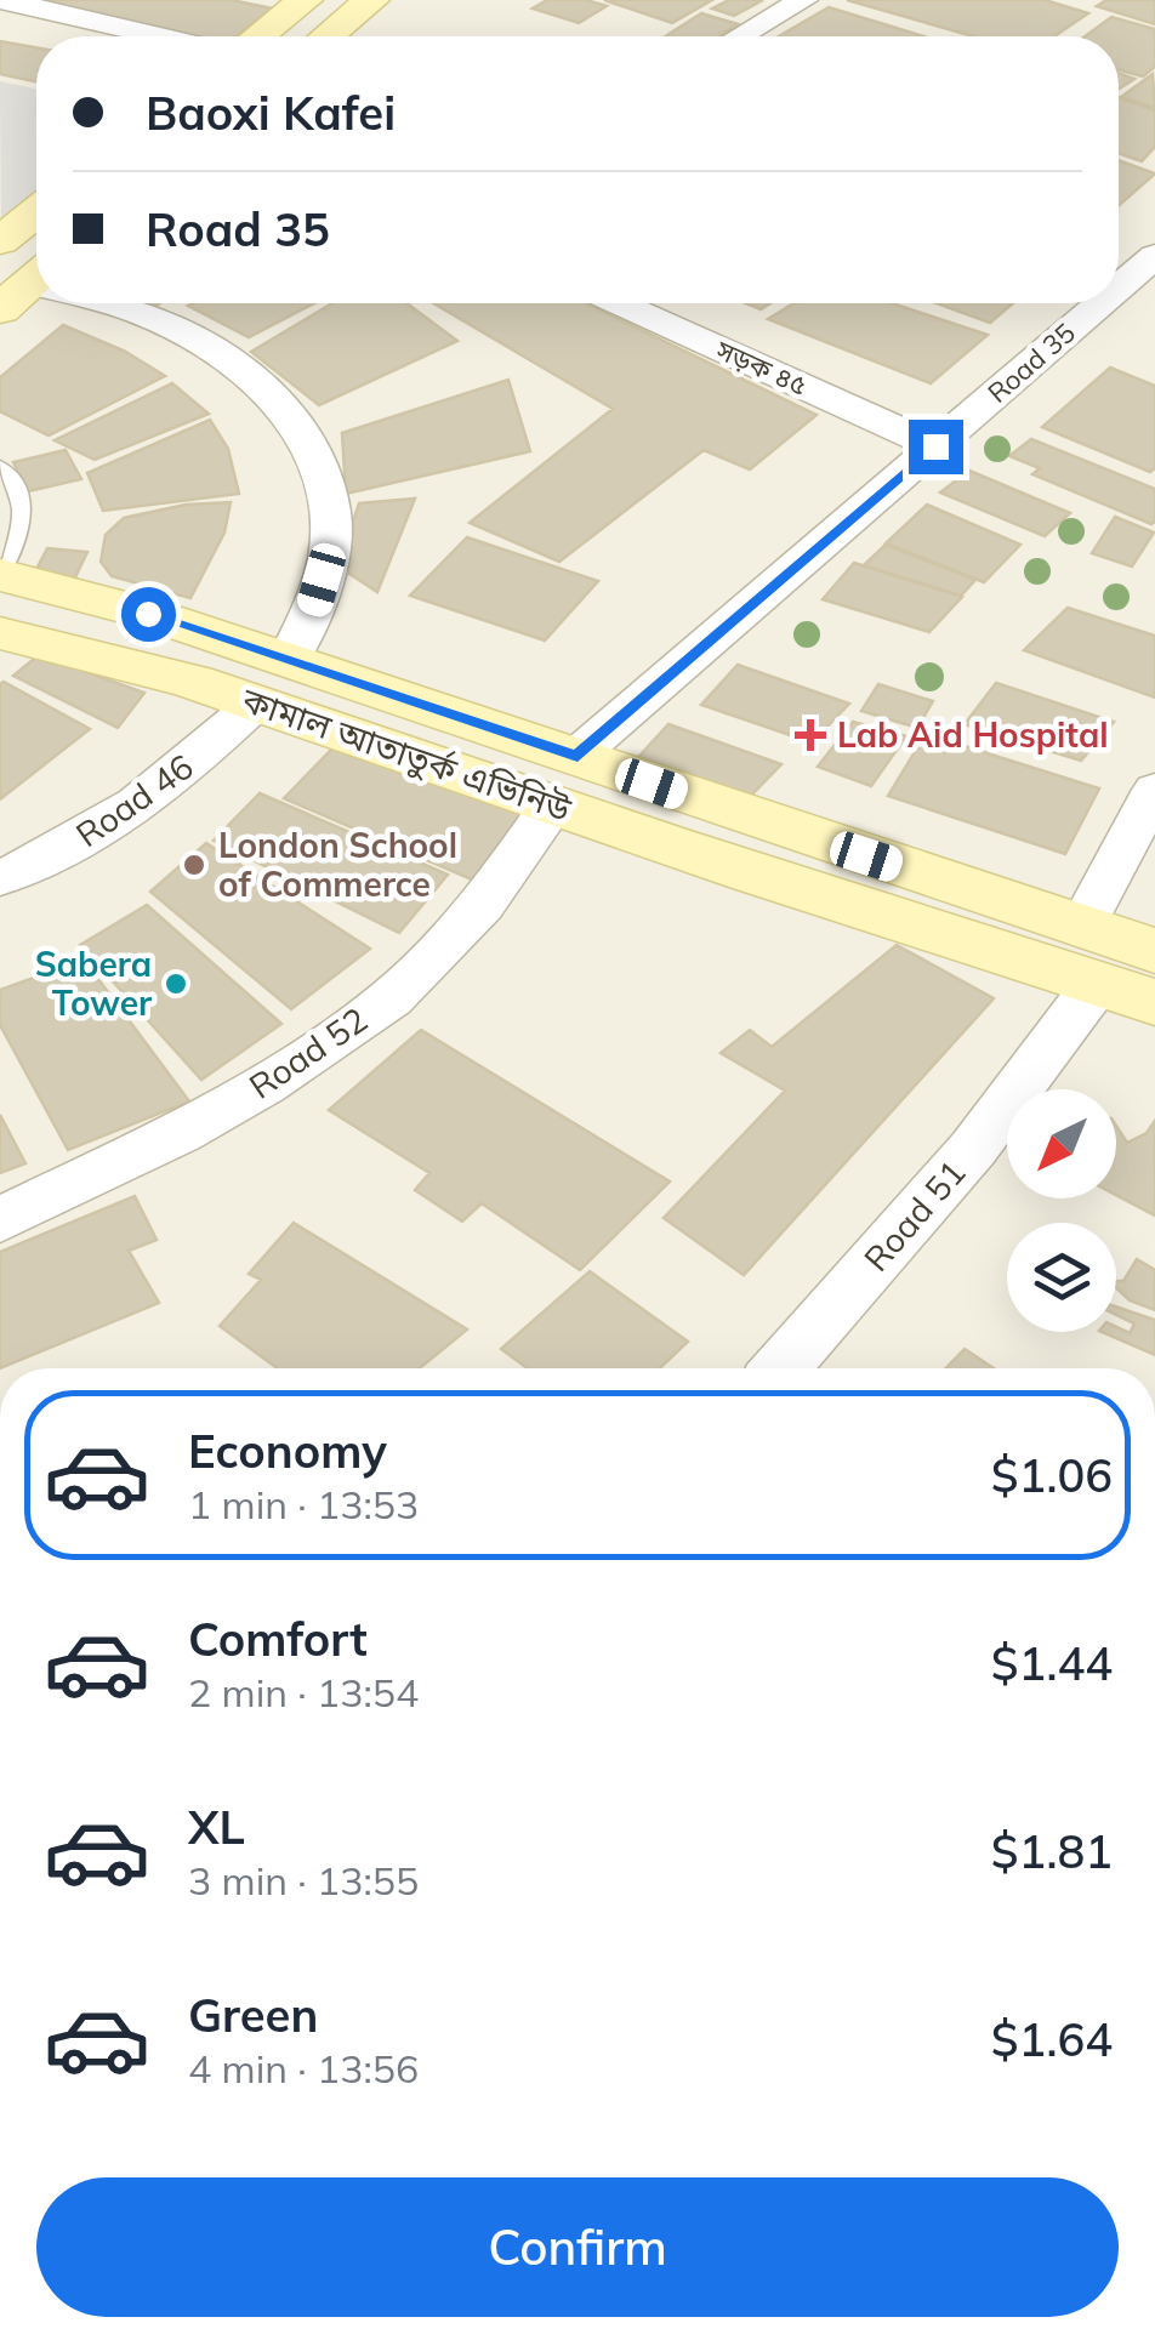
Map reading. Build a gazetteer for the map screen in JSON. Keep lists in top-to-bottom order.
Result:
{
  "streets": {
    "main road": ["কামাল আতাতুর্ক এভিনিউ"],
    "street": [
      "Road 35",
      "সড়ক ৪৫",
      "Road 46",
      "Road 52",
      "Road 51"
    ]
  },
  "crossings": [
    ["Road 35", "সড়ক ৪৫"],
    ["Road 35", "কামাল আতাতুর্ক এভিনিউ"],
    ["Road 35", "Road 52"],
    ["কামাল আতাতুর্ক এভিনিউ", "Road 46"],
    ["কামাল আতাতুর্ক এভিনিউ", "Road 52"],
    ["কামাল আতাতুর্ক এভিনিউ", "Road 51"]
  ],
  "places": {
    "health": ["Lab Aid Hospital"],
    "other": ["London School of Commerce", "Sabera Tower"]
  },
  "north": "bottom left",
  "page": {
    "banner": ["Baoxi Kafei", "Road 35"],
    "list": [
      {
        "name": "Economy",
        "note": "1 min · 13:53",
        "value": "$1.06"
      },
      {
        "name": "Comfort",
        "note": "2 min · 13:54",
        "value": "$1.44"
      },
      {
        "name": "XL",
        "note": "3 min · 13:55",
        "value": "$1.81"
      },
      {
        "name": "Green",
        "note": "4 min · 13:56",
        "value": "$1.64"
      }
    ],
    "buttons": "Confirm"
  }
}
